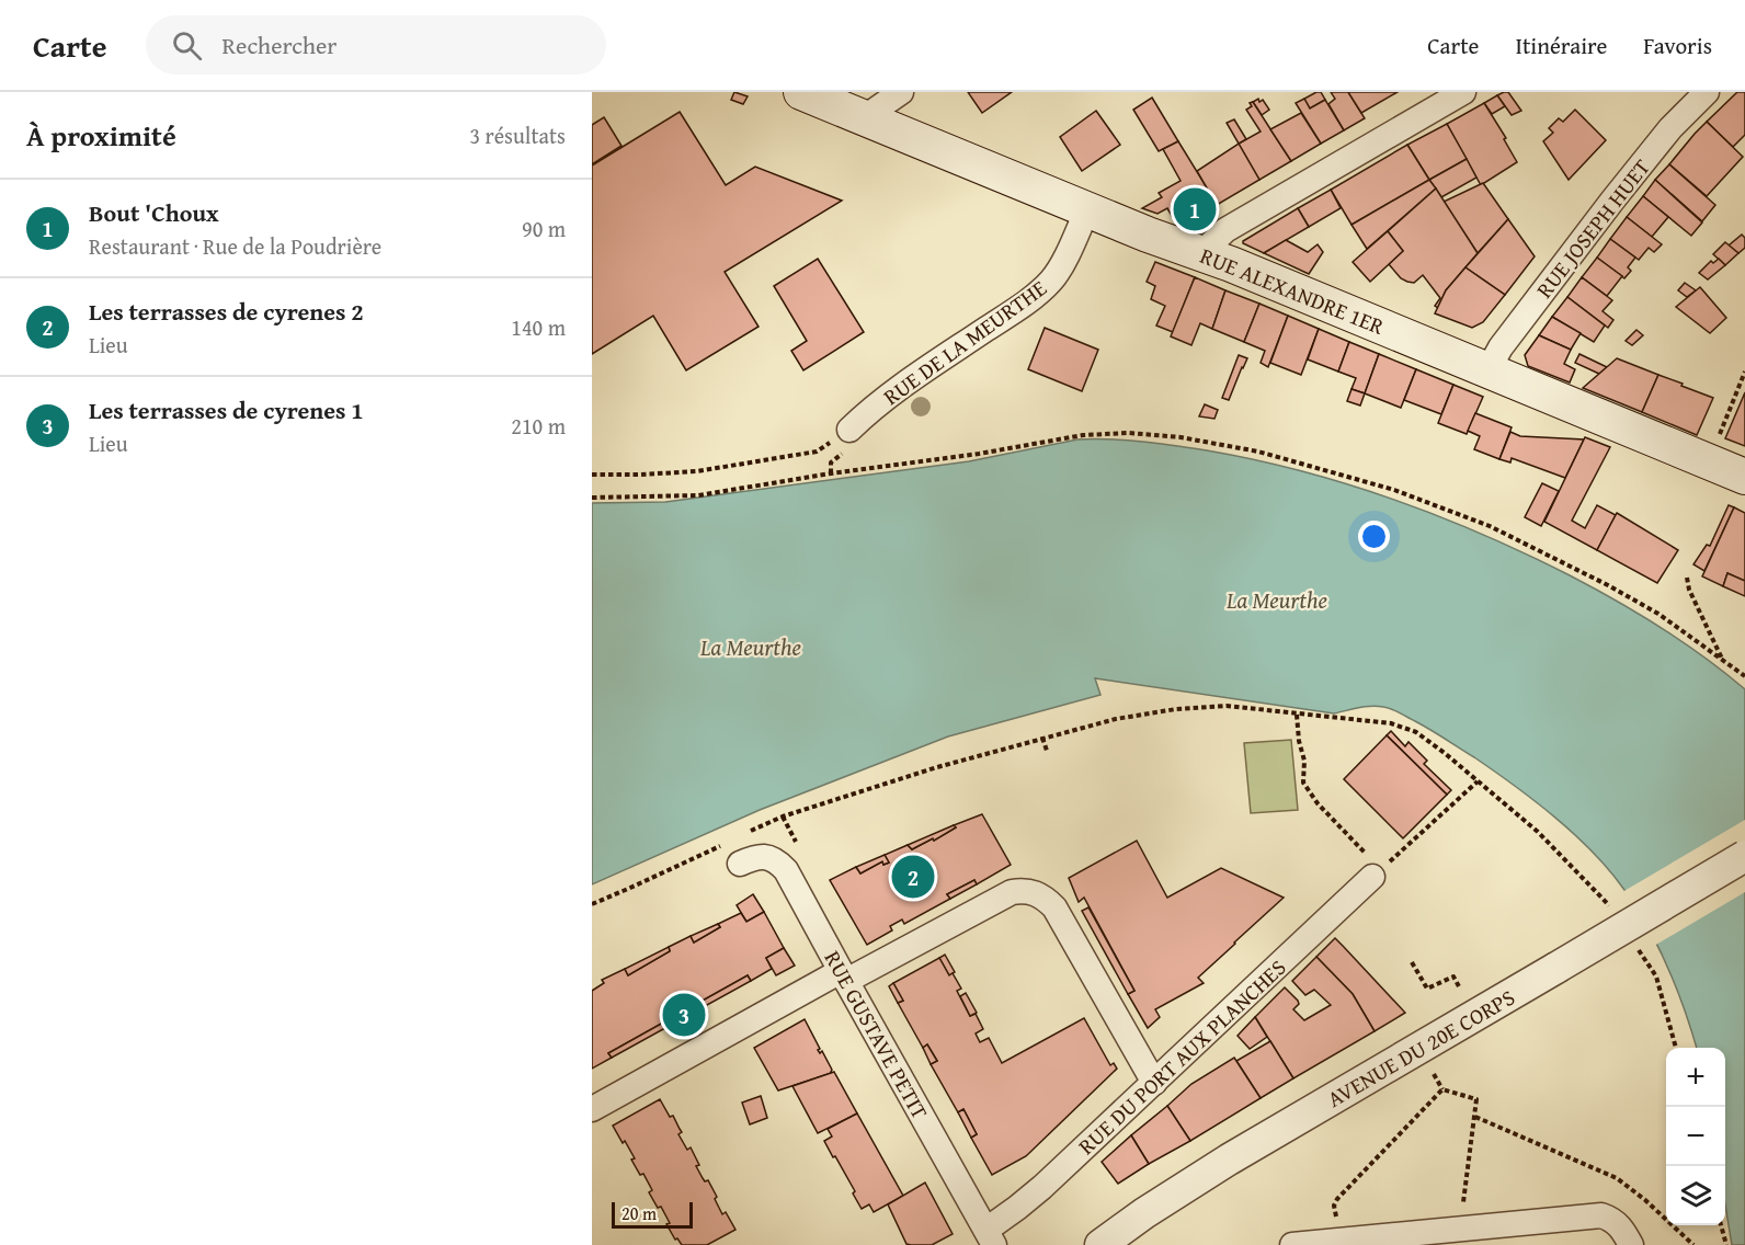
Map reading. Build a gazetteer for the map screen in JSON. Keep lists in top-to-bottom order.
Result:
{
  "streets": {
    "main road": ["RUE ALEXANDRE 1ER"],
    "street": [
      "RUE JOSEPH HUET",
      "RUE DE LA MEURTHE",
      "RUE GUSTAVE PETIT",
      "AVENUE DU 20E CORPS",
      "RUE DU PORT AUX PLANCHES"
    ]
  },
  "crossings": [
    ["RUE JOSEPH HUET", "RUE ALEXANDRE 1ER"],
    ["RUE ALEXANDRE 1ER", "RUE DE LA MEURTHE"],
    ["RUE GUSTAVE PETIT", "RUE DU PORT AUX PLANCHES"]
  ],
  "water": ["La Meurthe"],
  "scale_bar": "20 m",
  "page": {
    "header": "Carte",
    "search": "Rechercher",
    "nav": ["Carte", "Itinéraire", "Favoris"],
    "heading": ["À proximité", "3 résultats"],
    "list": [
      {
        "mark": "1",
        "name": "Bout 'Choux",
        "note": "Restaurant · Rue de la Poudrière",
        "value": "90 m"
      },
      {
        "mark": "2",
        "name": "Les terrasses de cyrenes 2",
        "note": "Lieu",
        "value": "140 m"
      },
      {
        "mark": "3",
        "name": "Les terrasses de cyrenes 1",
        "note": "Lieu",
        "value": "210 m"
      }
    ],
    "pins": ["1", "2", "3"],
    "map_buttons": ["+", "−"],
    "scale": "20 m"
  }
}
